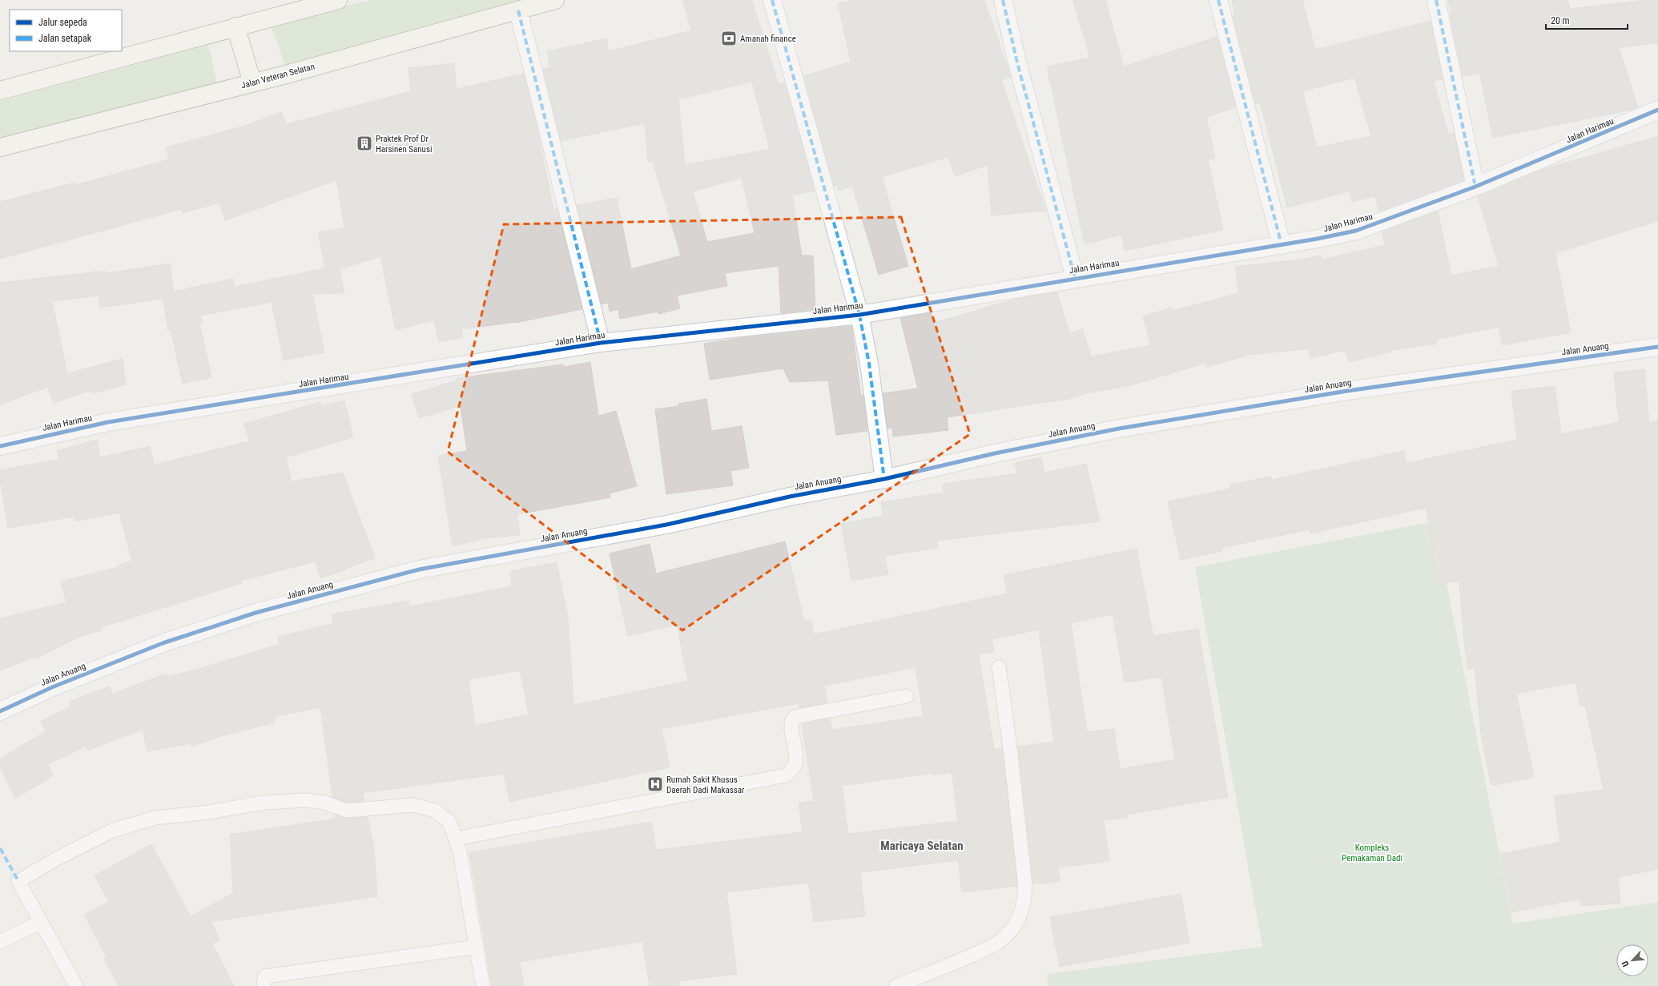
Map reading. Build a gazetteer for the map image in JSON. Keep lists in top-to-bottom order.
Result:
{
  "streets": {
    "main road": ["Jalan Veteran Selatan"],
    "street": ["Jalan Harimau", "Jalan Anuang"]
  },
  "districts": ["Maricaya Selatan"],
  "parks": ["Kompleks Pemakaman Dadi"],
  "places": {
    "bank": ["Amanah finance"],
    "building": ["Praktek Prof Dr Harsinen Sanusi"],
    "hospital": ["Rumah Sakit Khusus Daerah Dadi Makassar"]
  },
  "legend": ["Jalur sepeda", "Jalan setapak"],
  "scale_bar": "20 m",
  "north": "bottom left"
}
